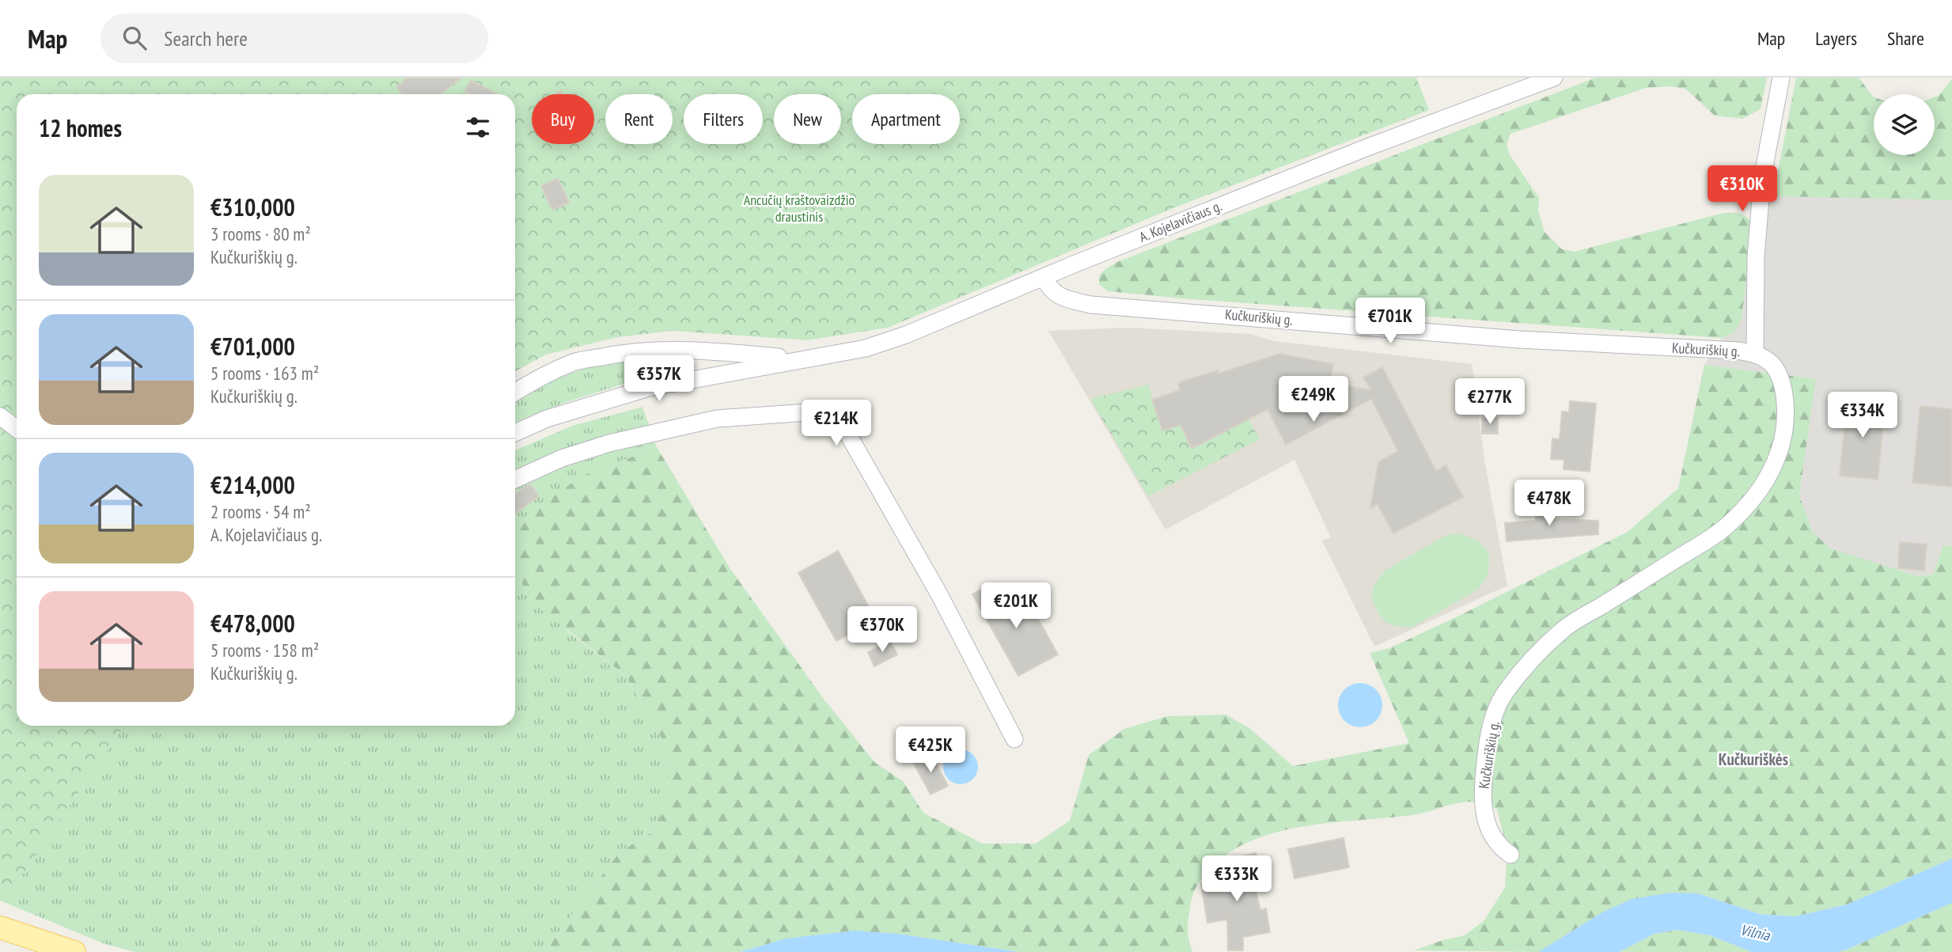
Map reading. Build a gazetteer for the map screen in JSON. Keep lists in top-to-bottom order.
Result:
{
  "streets": {
    "street": ["A. Kojelavičiaus g.", "Kučkuriškių g."]
  },
  "crossings": [
    ["A. Kojelavičiaus g.", "Kučkuriškių g."]
  ],
  "districts": ["Kučkuriškės"],
  "water": ["Vilnia"],
  "parks": ["Ancučių kraštovaizdžio draustinis"],
  "page": {
    "header": "Map",
    "search": "Search here",
    "nav": ["Map", "Layers", "Share"],
    "chip": [
      "Buy",
      "Rent",
      "Filters",
      "New",
      "Apartment"
    ],
    "heading": "12 homes",
    "list": [
      {
        "name": "€310,000",
        "note": "3 rooms · 80 m² · Kučkuriškių g."
      },
      {
        "name": "€701,000",
        "note": "5 rooms · 163 m² · Kučkuriškių g."
      },
      {
        "name": "€214,000",
        "note": "2 rooms · 54 m² · A. Kojelavičiaus g."
      },
      {
        "name": "€478,000",
        "note": "5 rooms · 158 m² · Kučkuriškių g."
      }
    ],
    "price": [
      "€310K",
      "€701K",
      "€357K",
      "€249K",
      "€277K",
      "€334K",
      "€214K",
      "€478K",
      "€201K",
      "€370K",
      "€425K",
      "€333K"
    ]
  }
}
